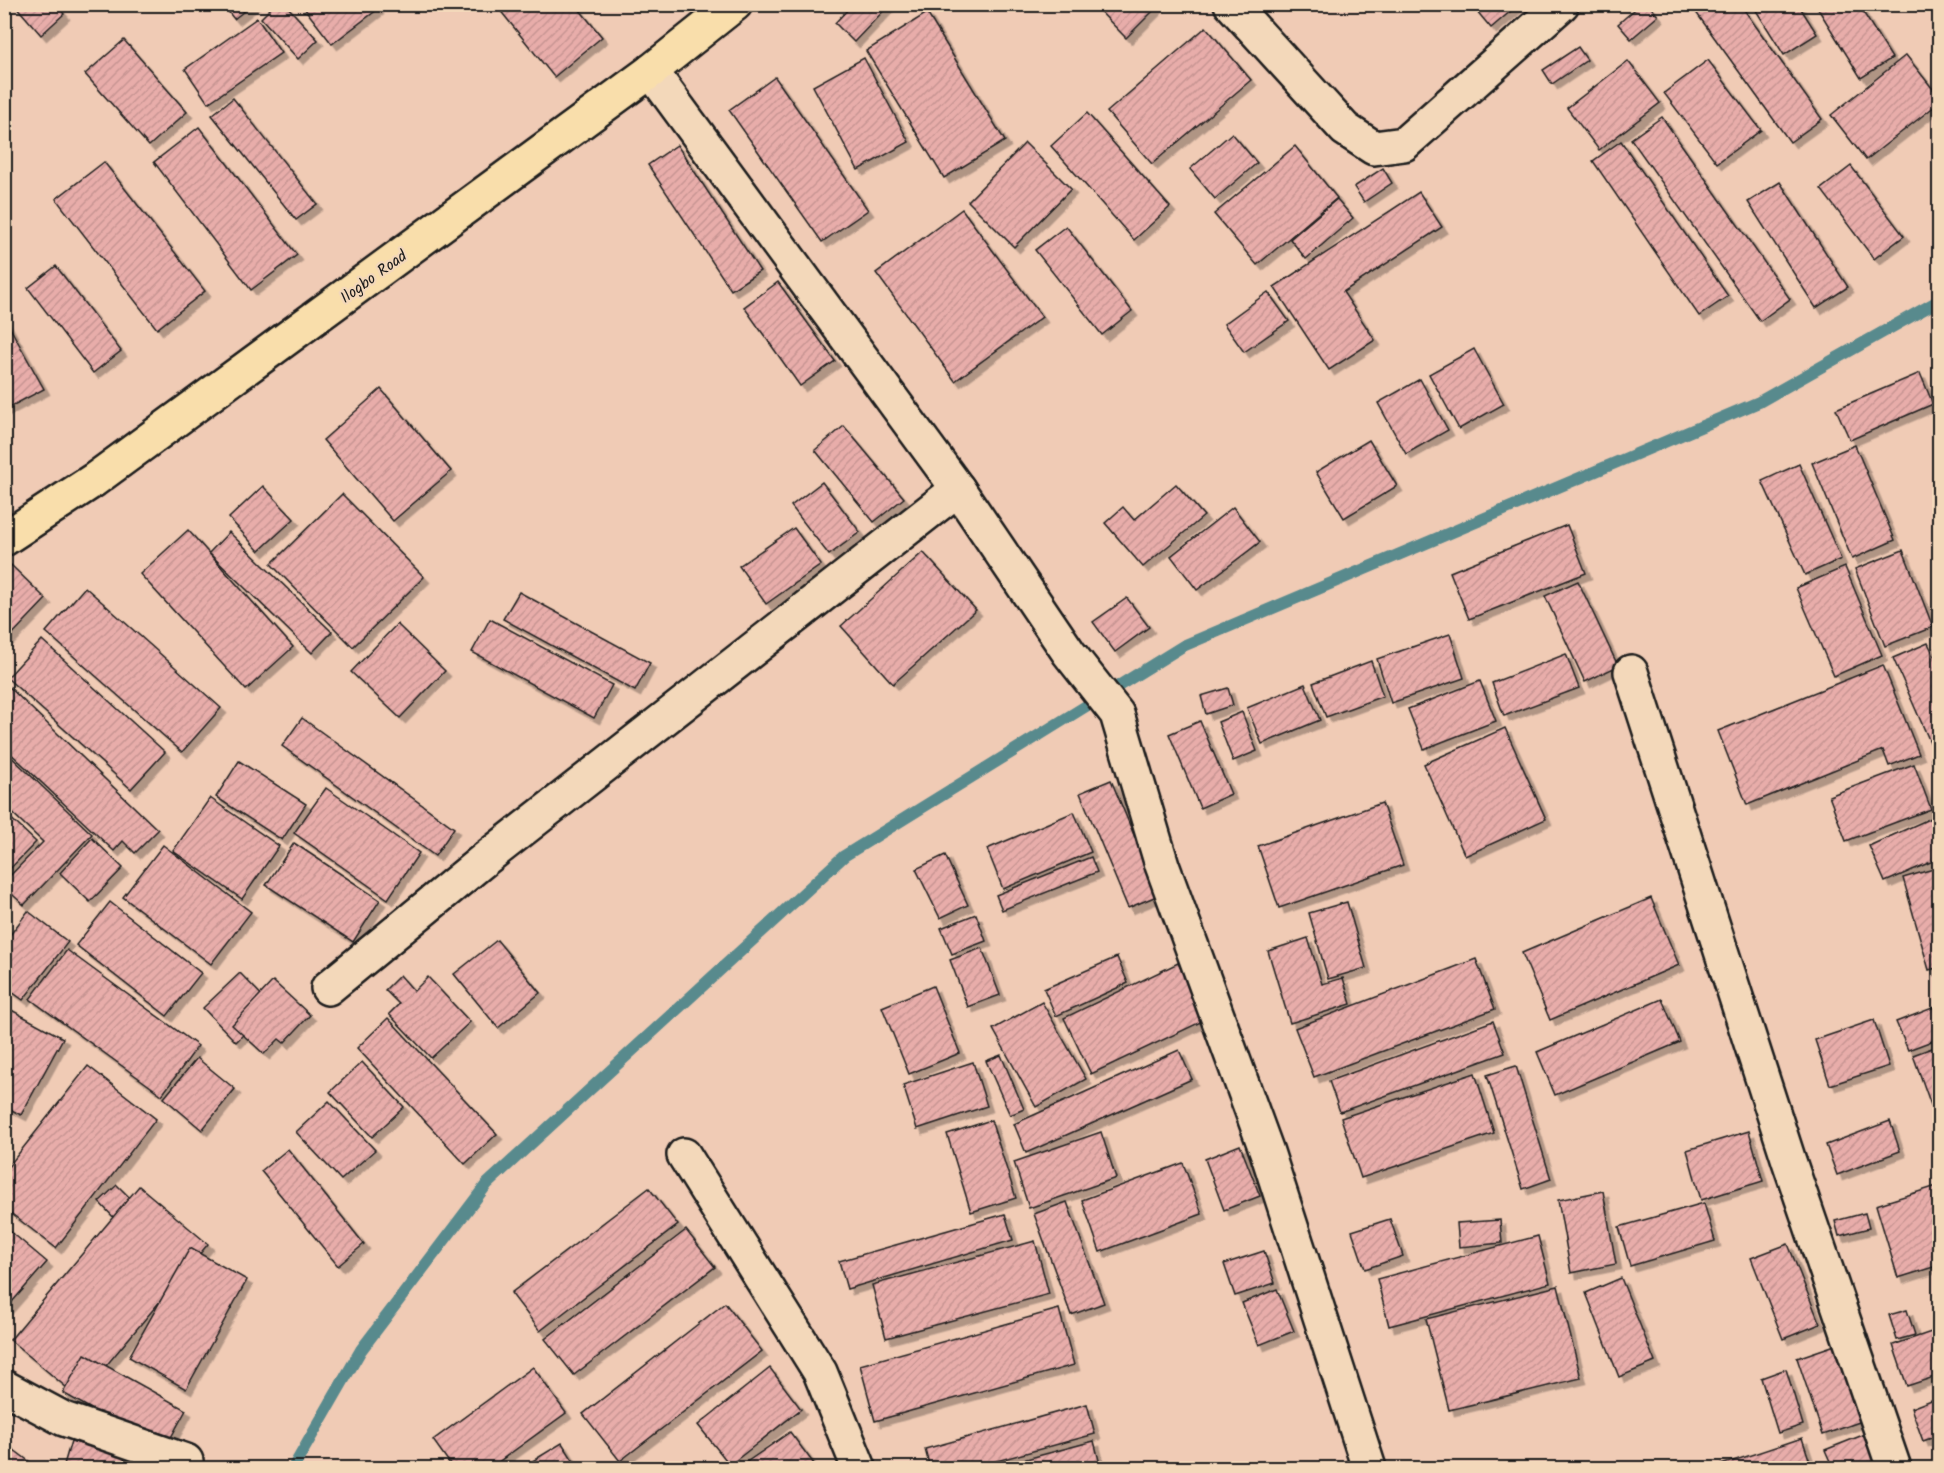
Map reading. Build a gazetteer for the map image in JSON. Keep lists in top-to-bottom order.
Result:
{
  "streets": {
    "main road": ["Ilogbo Road"]
  }
}
